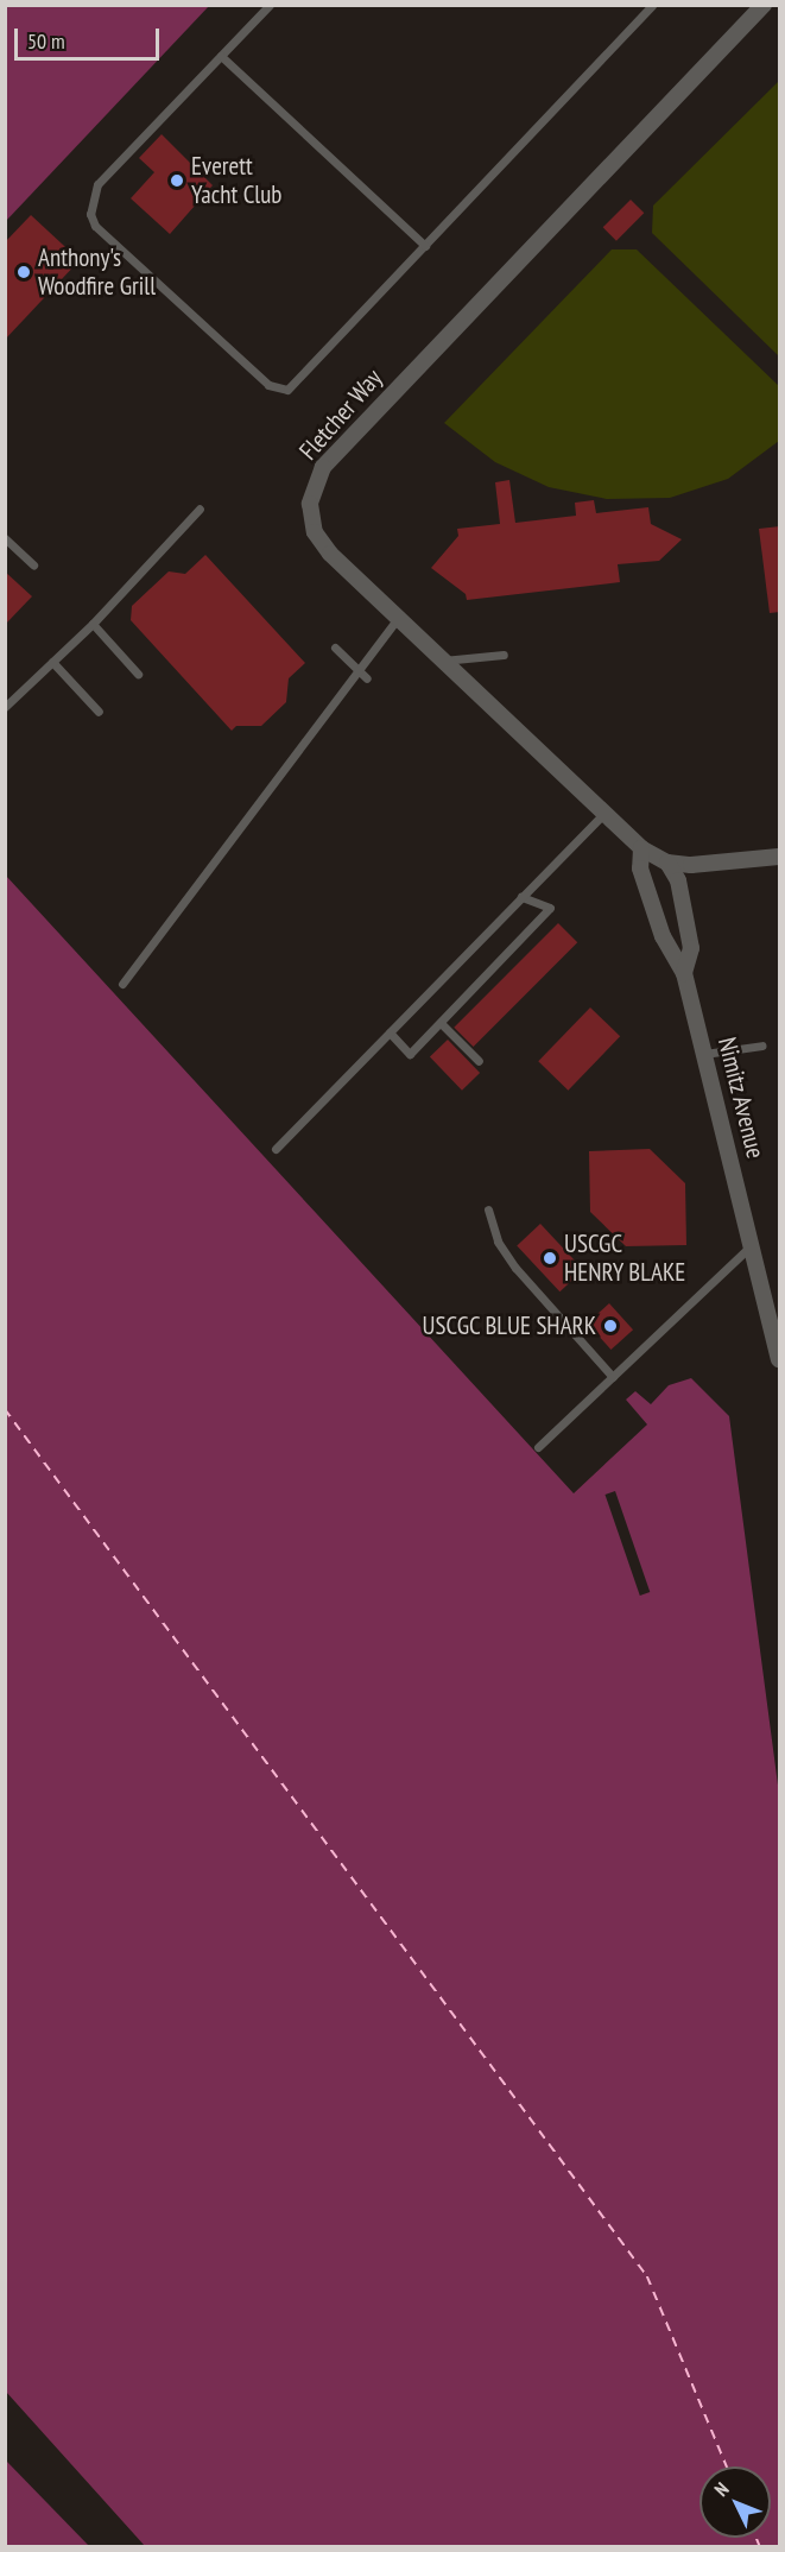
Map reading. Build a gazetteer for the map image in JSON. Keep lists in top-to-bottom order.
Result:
{
  "streets": {
    "street": ["Fletcher Way", "Nimitz Avenue"]
  },
  "crossings": [
    ["Fletcher Way", "Nimitz Avenue"]
  ],
  "places": [
    "Everett Yacht Club",
    "Anthony's Woodfire Grill",
    "USCGC HENRY BLAKE",
    "USCGC BLUE SHARK"
  ],
  "scale_bar": "50 m",
  "north": "top left"
}
